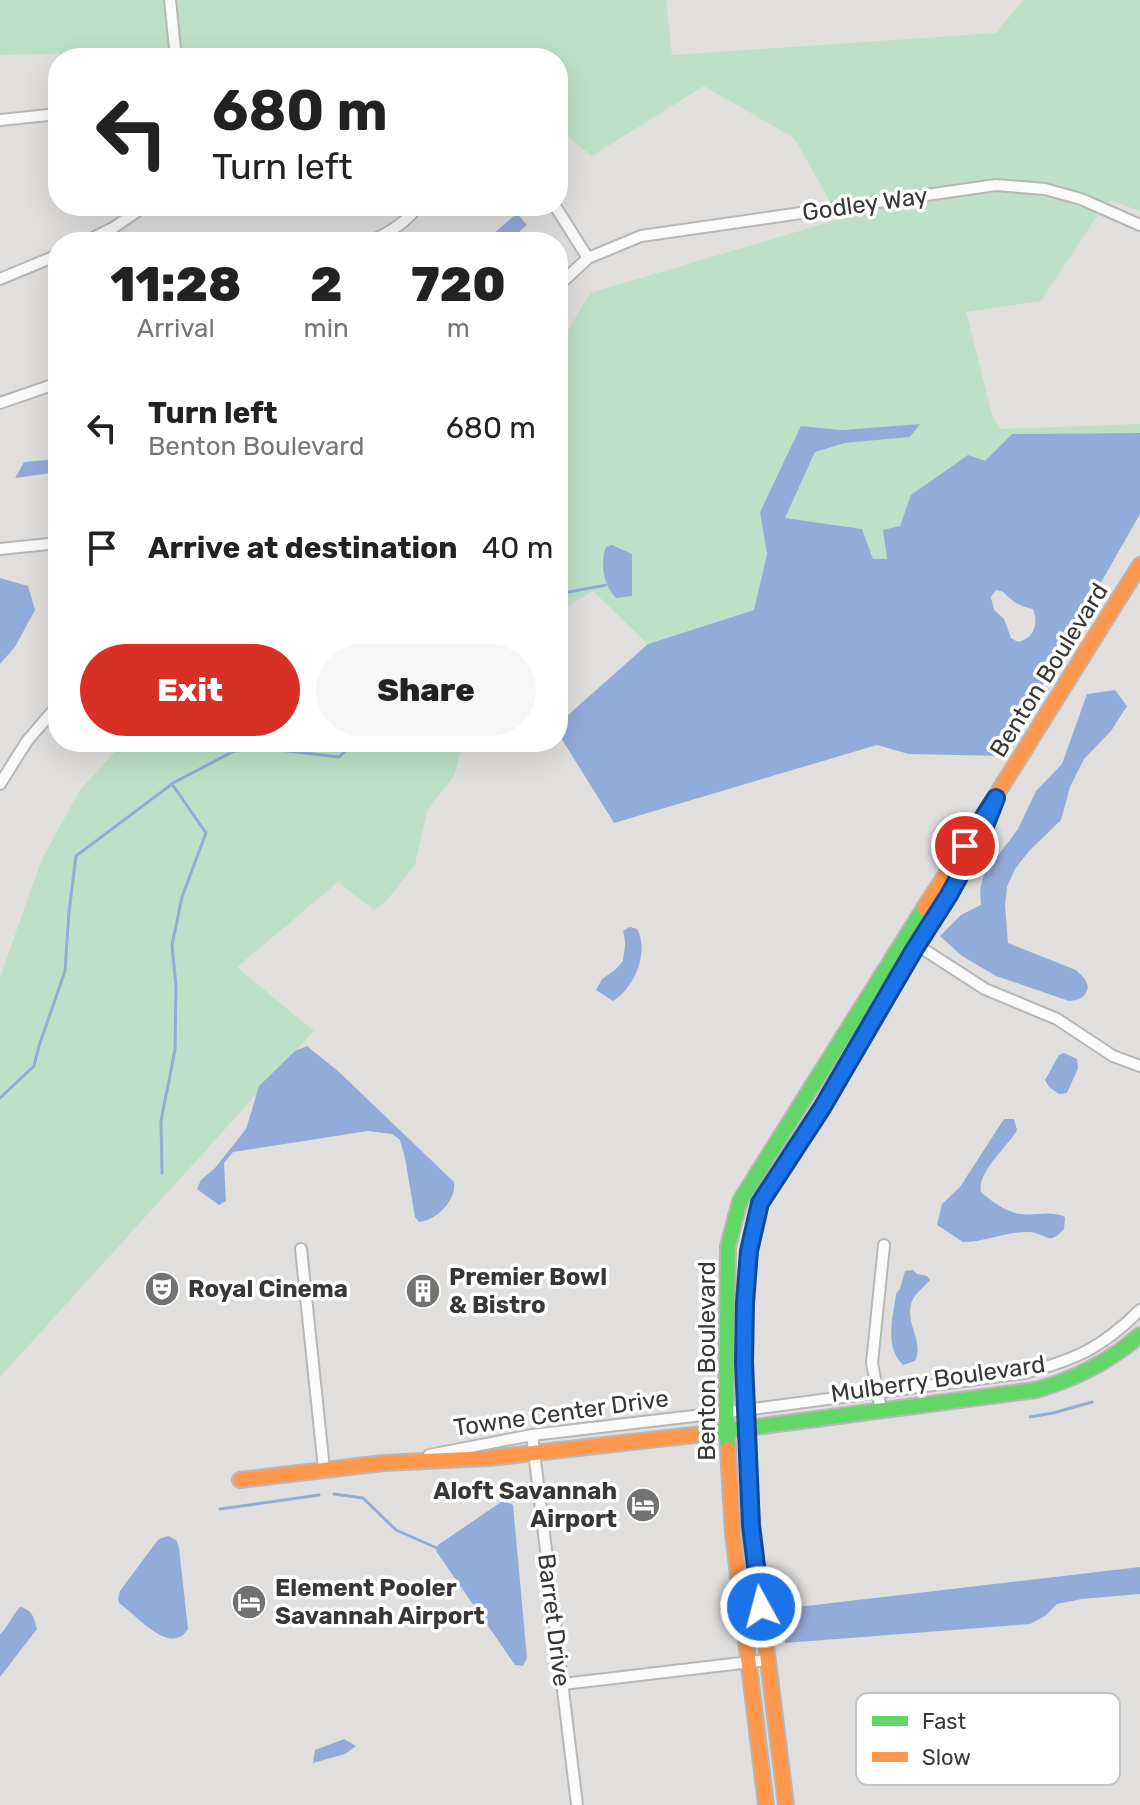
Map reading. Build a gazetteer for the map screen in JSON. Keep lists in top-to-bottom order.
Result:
{
  "streets": {
    "street": [
      "Godley Way",
      "Benton Boulevard",
      "Mulberry Boulevard",
      "Towne Center Drive",
      "Barret Drive"
    ]
  },
  "crossings": [
    ["Benton Boulevard", "Mulberry Boulevard"],
    ["Benton Boulevard", "Towne Center Drive"],
    ["Mulberry Boulevard", "Towne Center Drive"],
    ["Towne Center Drive", "Barret Drive"]
  ],
  "places": {
    "theatre": ["Royal Cinema"],
    "building": ["Premier Bowl & Bistro"],
    "hotel": ["Aloft Savannah Airport", "Element Pooler Savannah Airport"]
  },
  "legend": ["Fast", "Slow"],
  "page": {
    "turn": ["680 m", "Turn left"],
    "eta": [
      "11:28",
      "Arrival",
      "2",
      "min",
      "720",
      "m"
    ],
    "list": [
      {
        "name": "Turn left",
        "note": "Benton Boulevard",
        "value": "680 m"
      },
      {
        "name": "Arrive at destination",
        "value": "40 m"
      }
    ],
    "buttons": ["Exit", "Share"]
  }
}
